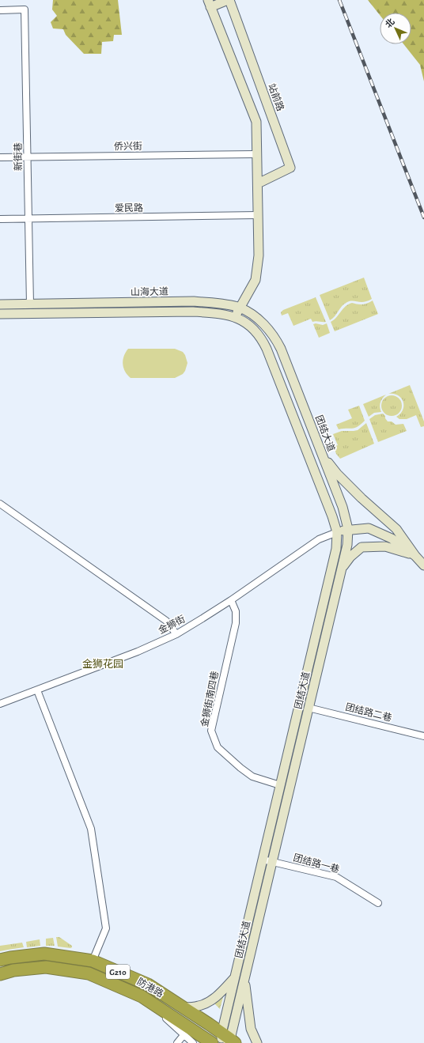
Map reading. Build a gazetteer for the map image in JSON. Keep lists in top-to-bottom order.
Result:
{
  "streets": {
    "highway": ["G210", "防港路"],
    "main road": ["站前路", "山海大道", "团结大道"],
    "street": [
      "侨兴街",
      "新街巷",
      "爱民路",
      "金狮街",
      "金狮街南四巷",
      "团结路二巷",
      "团结路一巷"
    ]
  },
  "crossings": [
    ["站前路", "侨兴街"],
    ["站前路", "爱民路"],
    ["站前路", "山海大道"],
    ["站前路", "团结大道"],
    ["侨兴街", "新街巷"],
    ["新街巷", "爱民路"],
    ["新街巷", "山海大道"],
    ["山海大道", "团结大道"],
    ["团结大道", "金狮街"],
    ["团结大道", "金狮街南四巷"],
    ["团结大道", "团结路二巷"],
    ["团结大道", "团结路一巷"],
    ["团结大道", "防港路"],
    ["金狮街", "金狮街南四巷"]
  ],
  "districts": ["金狮花园"],
  "north": "top left"
}
